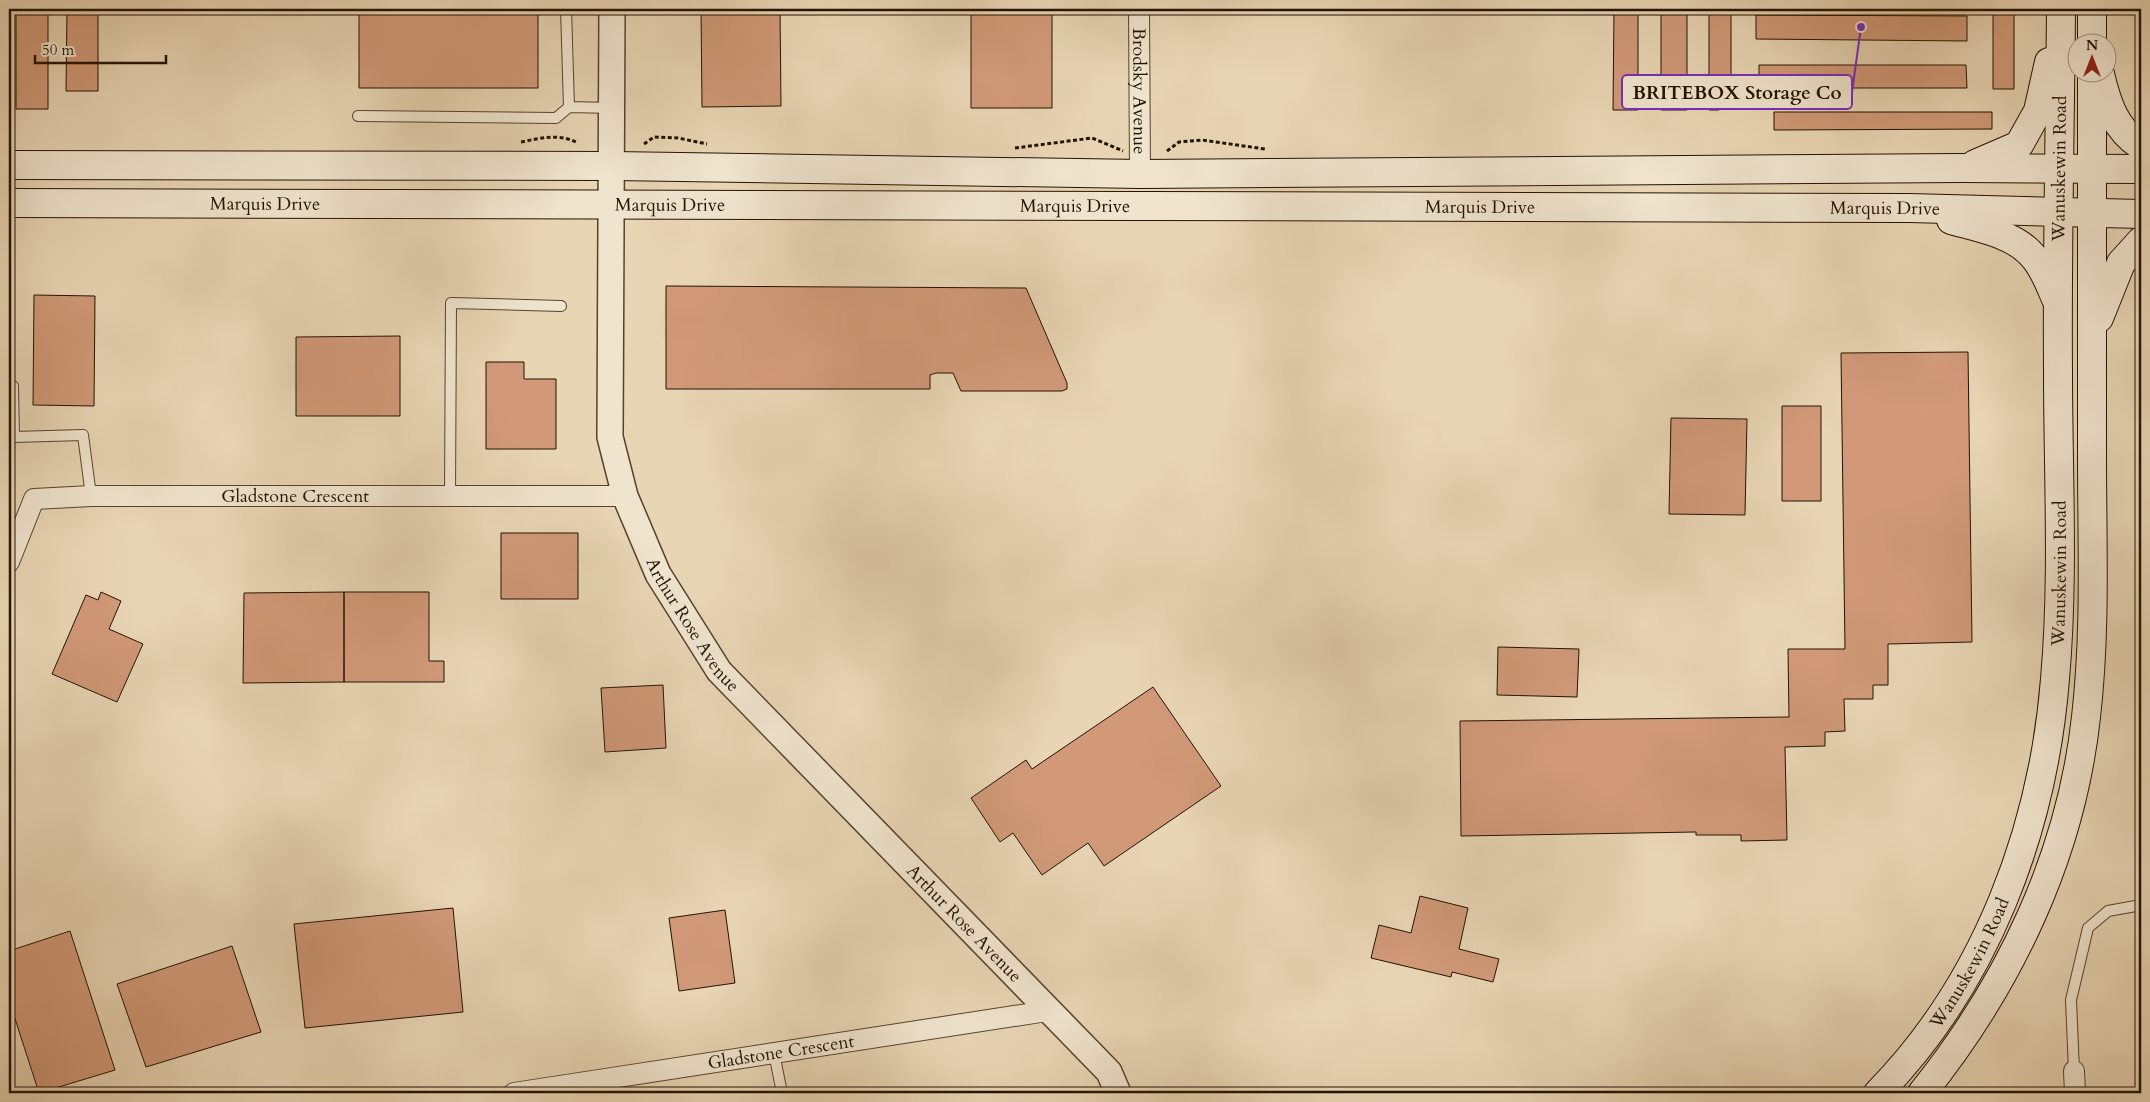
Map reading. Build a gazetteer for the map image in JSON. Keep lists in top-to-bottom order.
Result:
{
  "streets": {
    "main road": ["Wanuskewin Road", "Marquis Drive"],
    "street": ["Brodsky Avenue", "Gladstone Crescent", "Arthur Rose Avenue"]
  },
  "crossings": [
    ["Brodsky Avenue", "Marquis Drive"],
    ["Wanuskewin Road", "Marquis Drive"],
    ["Marquis Drive", "Arthur Rose Avenue"],
    ["Gladstone Crescent", "Arthur Rose Avenue"]
  ],
  "places": ["BRITEBOX Storage Co"],
  "scale_bar": "50 m",
  "north": "top"
}
